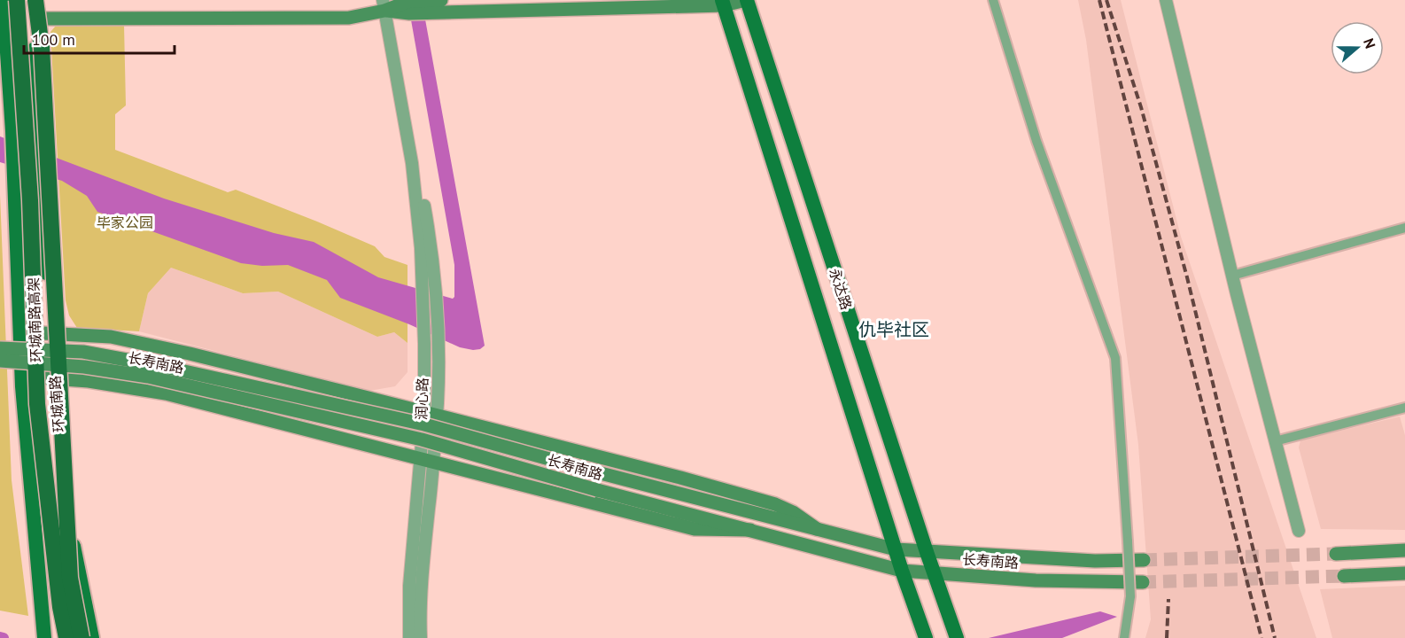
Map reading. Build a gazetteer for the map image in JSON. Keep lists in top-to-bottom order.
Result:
{
  "streets": {
    "highway": ["环城南路高架"],
    "main road": ["永达路", "长寿南路", "环城南路"],
    "street": ["润心路"]
  },
  "crossings": [
    ["永达路", "长寿南路"],
    ["环城南路高架", "环城南路"]
  ],
  "districts": ["仇毕社区"],
  "parks": ["毕家公园"],
  "scale_bar": "100 m",
  "north": "right"
}
